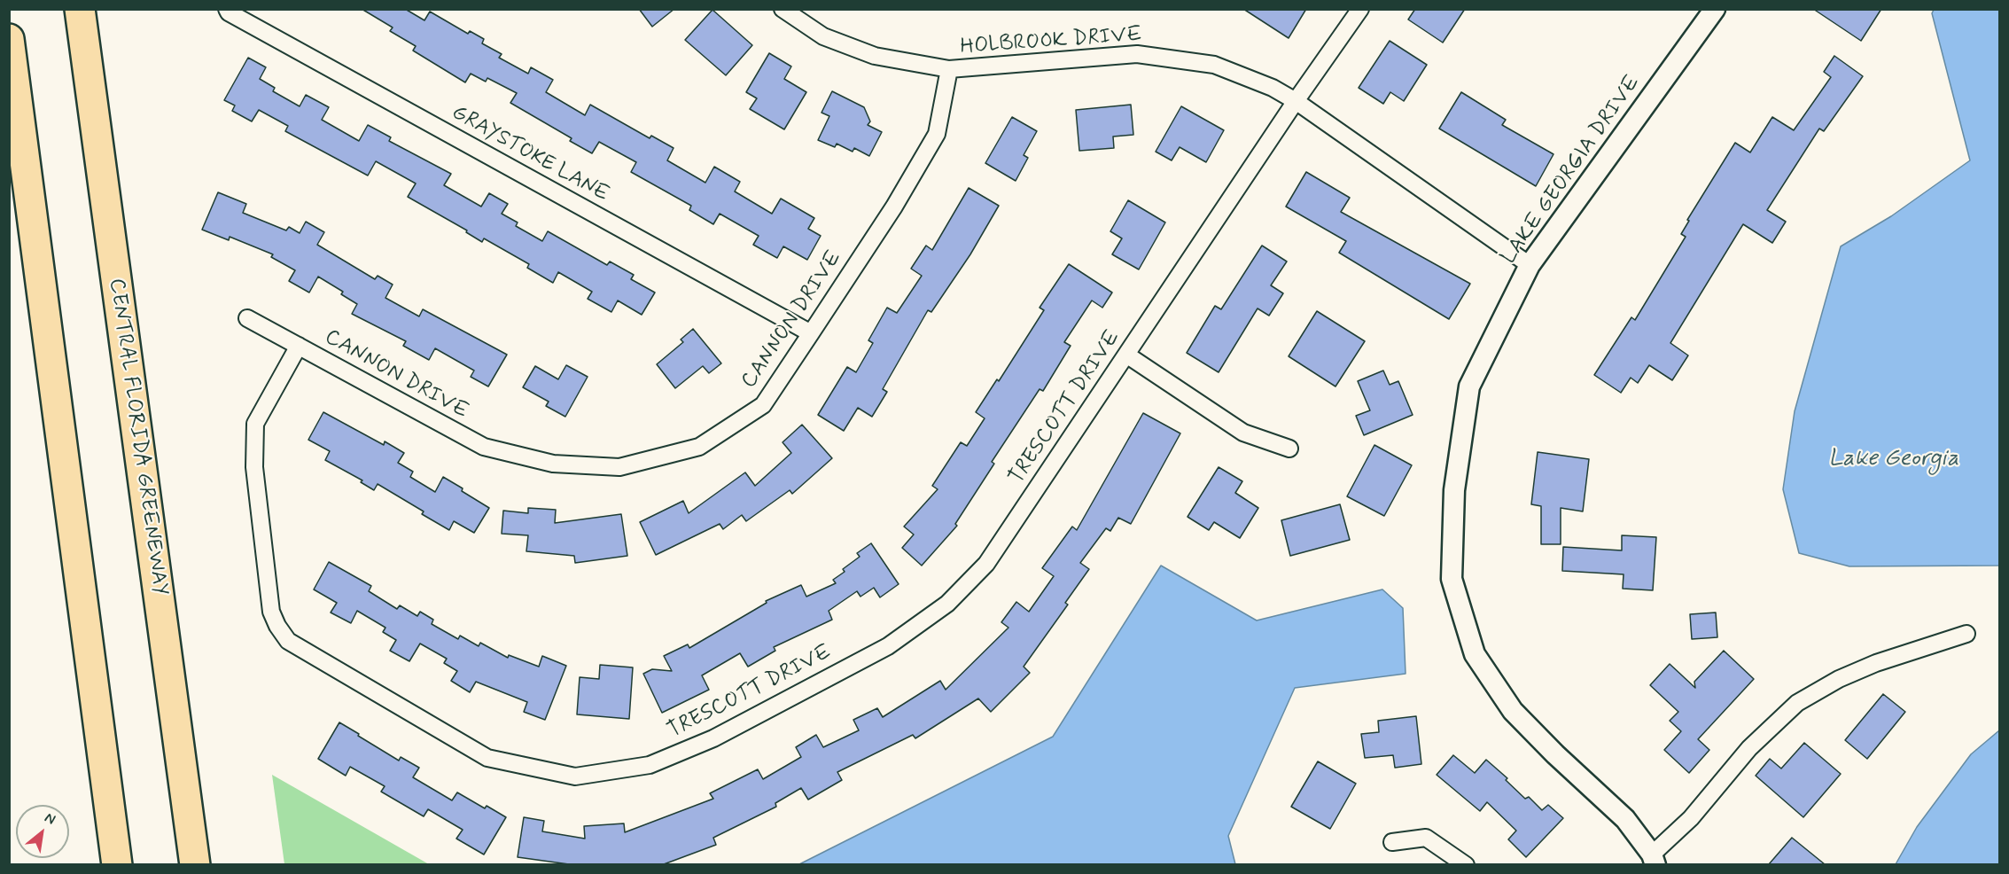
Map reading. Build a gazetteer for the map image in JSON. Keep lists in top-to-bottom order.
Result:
{
  "streets": {
    "highway": ["CENTRAL FLORIDA GREENEWAY"],
    "street": [
      "HOLBROOK DRIVE",
      "GRAYSTOKE LANE",
      "LAKE GEORGIA DRIVE",
      "CANNON DRIVE",
      "TRESCOTT DRIVE"
    ]
  },
  "crossings": [
    ["HOLBROOK DRIVE", "LAKE GEORGIA DRIVE"],
    ["HOLBROOK DRIVE", "CANNON DRIVE"],
    ["HOLBROOK DRIVE", "TRESCOTT DRIVE"],
    ["GRAYSTOKE LANE", "CANNON DRIVE"],
    ["CANNON DRIVE", "TRESCOTT DRIVE"]
  ],
  "water": ["Lake Georgia"],
  "north": "top right"
}
